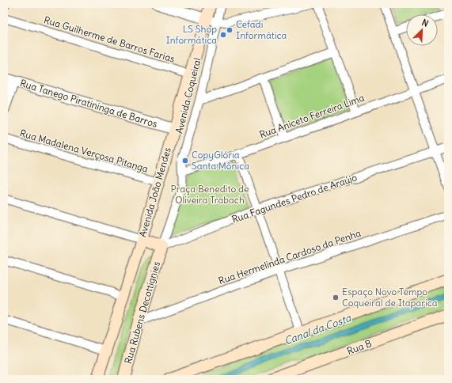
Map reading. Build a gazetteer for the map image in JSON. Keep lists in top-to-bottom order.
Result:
{
  "streets": {
    "main road": ["Avenida João Mendes", "Rua Rubens Decottignies", "Rua B"],
    "street": [
      "Rua Guilherme de Barros Farias",
      "Avenida Coqueiral",
      "Rua Tanego Piratininga de Barros",
      "Rua Aniceto Ferreira Lima",
      "Rua Madalena Verçosa Pitanga",
      "Rua Fagundes Pedro de Araújo",
      "Rua Hermelinda Cardoso da Penha"
    ]
  },
  "crossings": [
    ["Rua Guilherme de Barros Farias", "Avenida João Mendes"],
    ["Avenida Coqueiral", "Rua Aniceto Ferreira Lima"],
    ["Avenida Coqueiral", "Avenida João Mendes"],
    ["Avenida Coqueiral", "Rua Fagundes Pedro de Araújo"],
    ["Avenida Coqueiral", "Rua Rubens Decottignies"],
    ["Rua Tanego Piratininga de Barros", "Avenida João Mendes"],
    ["Rua Madalena Verçosa Pitanga", "Avenida João Mendes"],
    ["Rua Fagundes Pedro de Araújo", "Rua Rubens Decottignies"],
    ["Rua Hermelinda Cardoso da Penha", "Rua Rubens Decottignies"]
  ],
  "water": ["Canal da Costa"],
  "parks": ["Praça Benedito de Oliveira Trabach"],
  "places": [
    "Cefadi Informática",
    "LS Shop Informática",
    "CopyGlória Santa Mônica",
    "Espaço Novo Tempo Coqueiral de Itaparica"
  ],
  "north": "top right"
}
